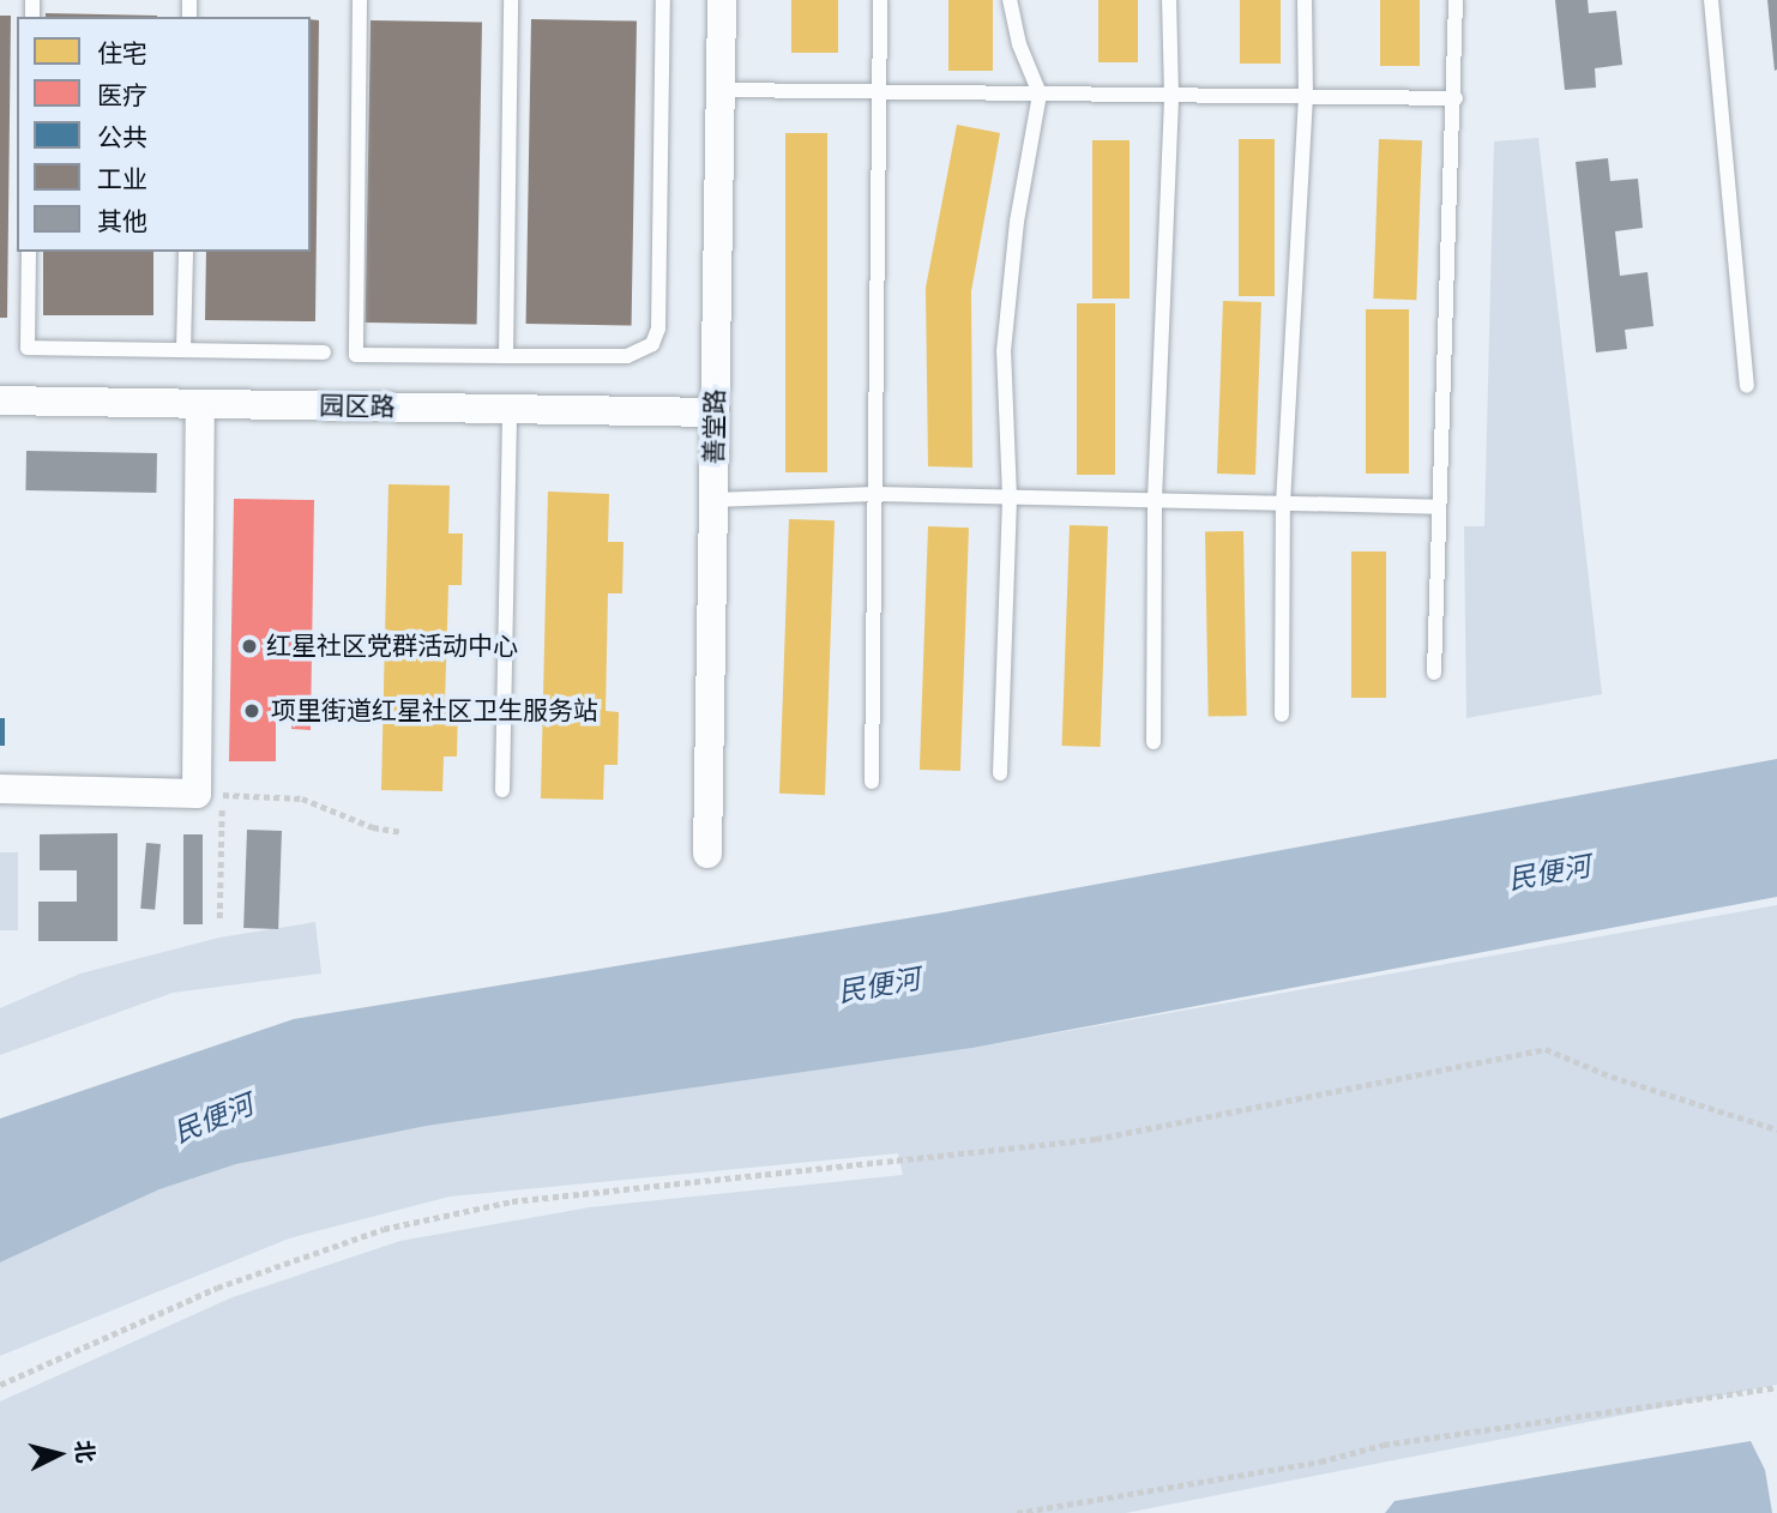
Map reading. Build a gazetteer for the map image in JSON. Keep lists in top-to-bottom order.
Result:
{
  "streets": {
    "street": ["园区路", "善堂路"]
  },
  "crossings": [
    ["园区路", "善堂路"]
  ],
  "water": ["民便河"],
  "places": ["红星社区党群活动中心", "项里街道红星社区卫生服务站"],
  "legend": [
    "住宅",
    "医疗",
    "公共",
    "工业",
    "其他"
  ],
  "north": "right"
}
